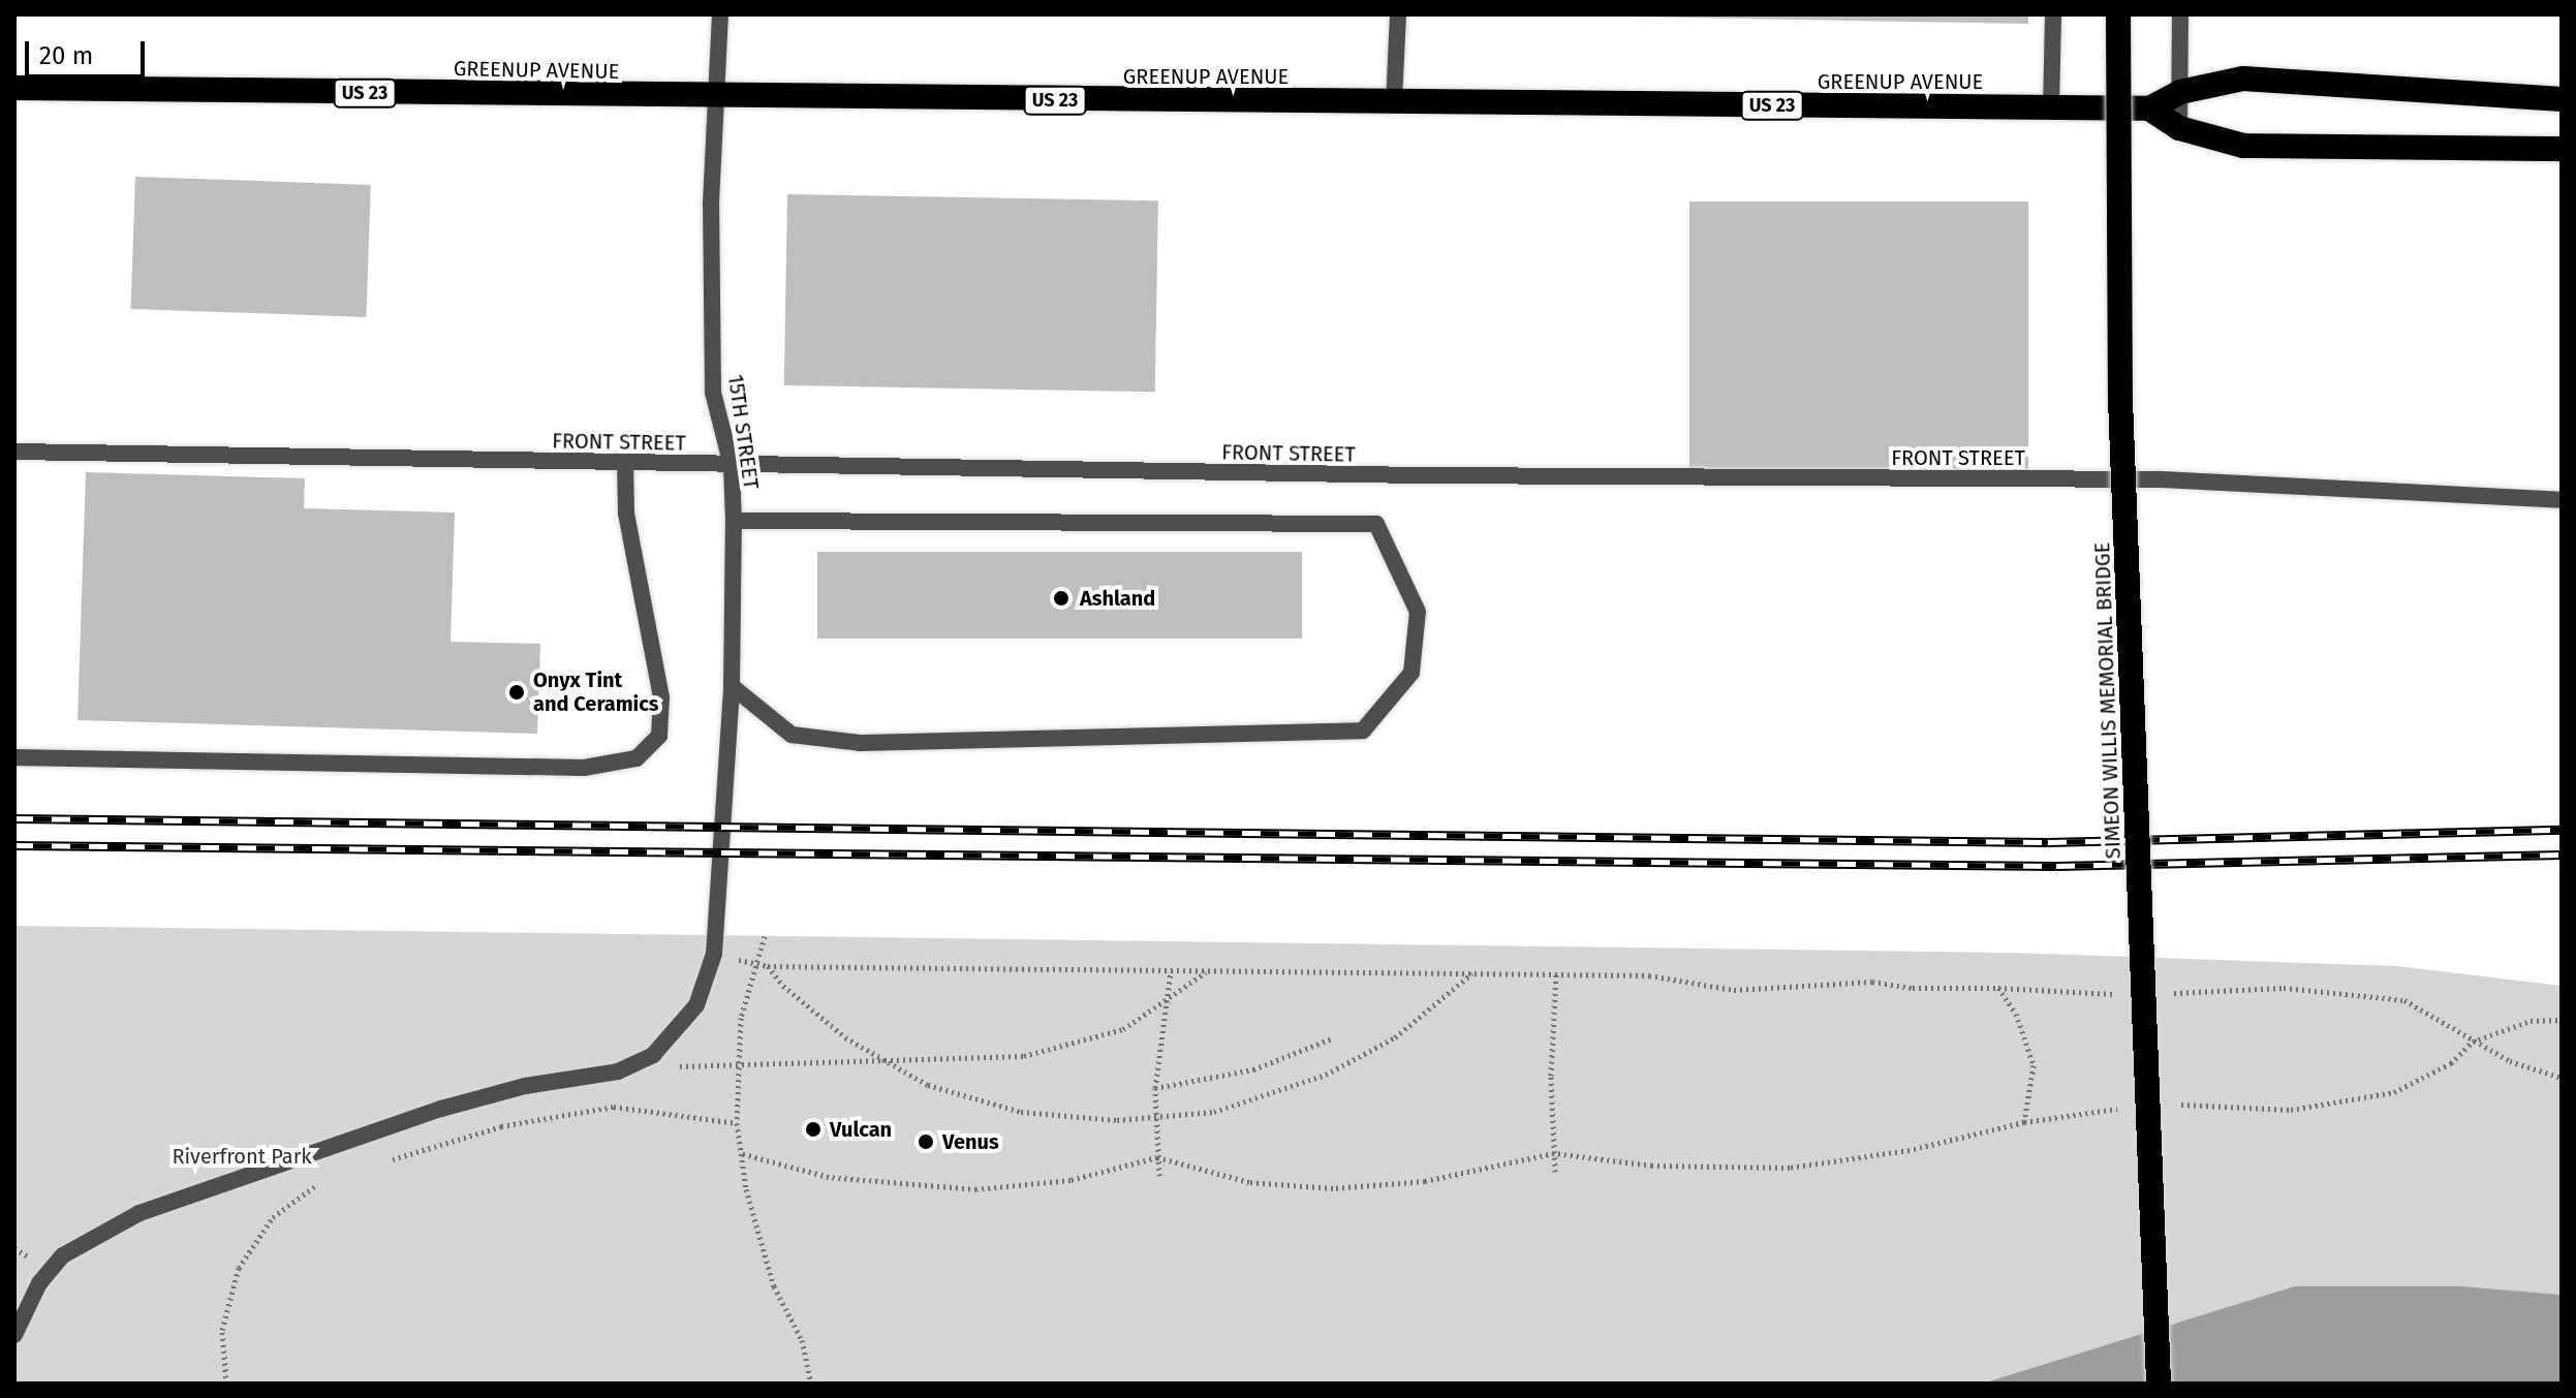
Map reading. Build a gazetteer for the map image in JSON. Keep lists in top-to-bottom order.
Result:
{
  "streets": {
    "highway": ["GREENUP AVENUE", "US 23", "SIMEON WILLIS MEMORIAL BRIDGE"],
    "street": ["15TH STREET", "FRONT STREET"]
  },
  "crossings": [
    ["GREENUP AVENUE", "15TH STREET"],
    ["15TH STREET", "FRONT STREET"]
  ],
  "parks": ["Riverfront Park"],
  "places": [
    "Ashland",
    "Onyx Tint and Ceramics",
    "Vulcan",
    "Venus"
  ],
  "scale_bar": "20 m"
}
